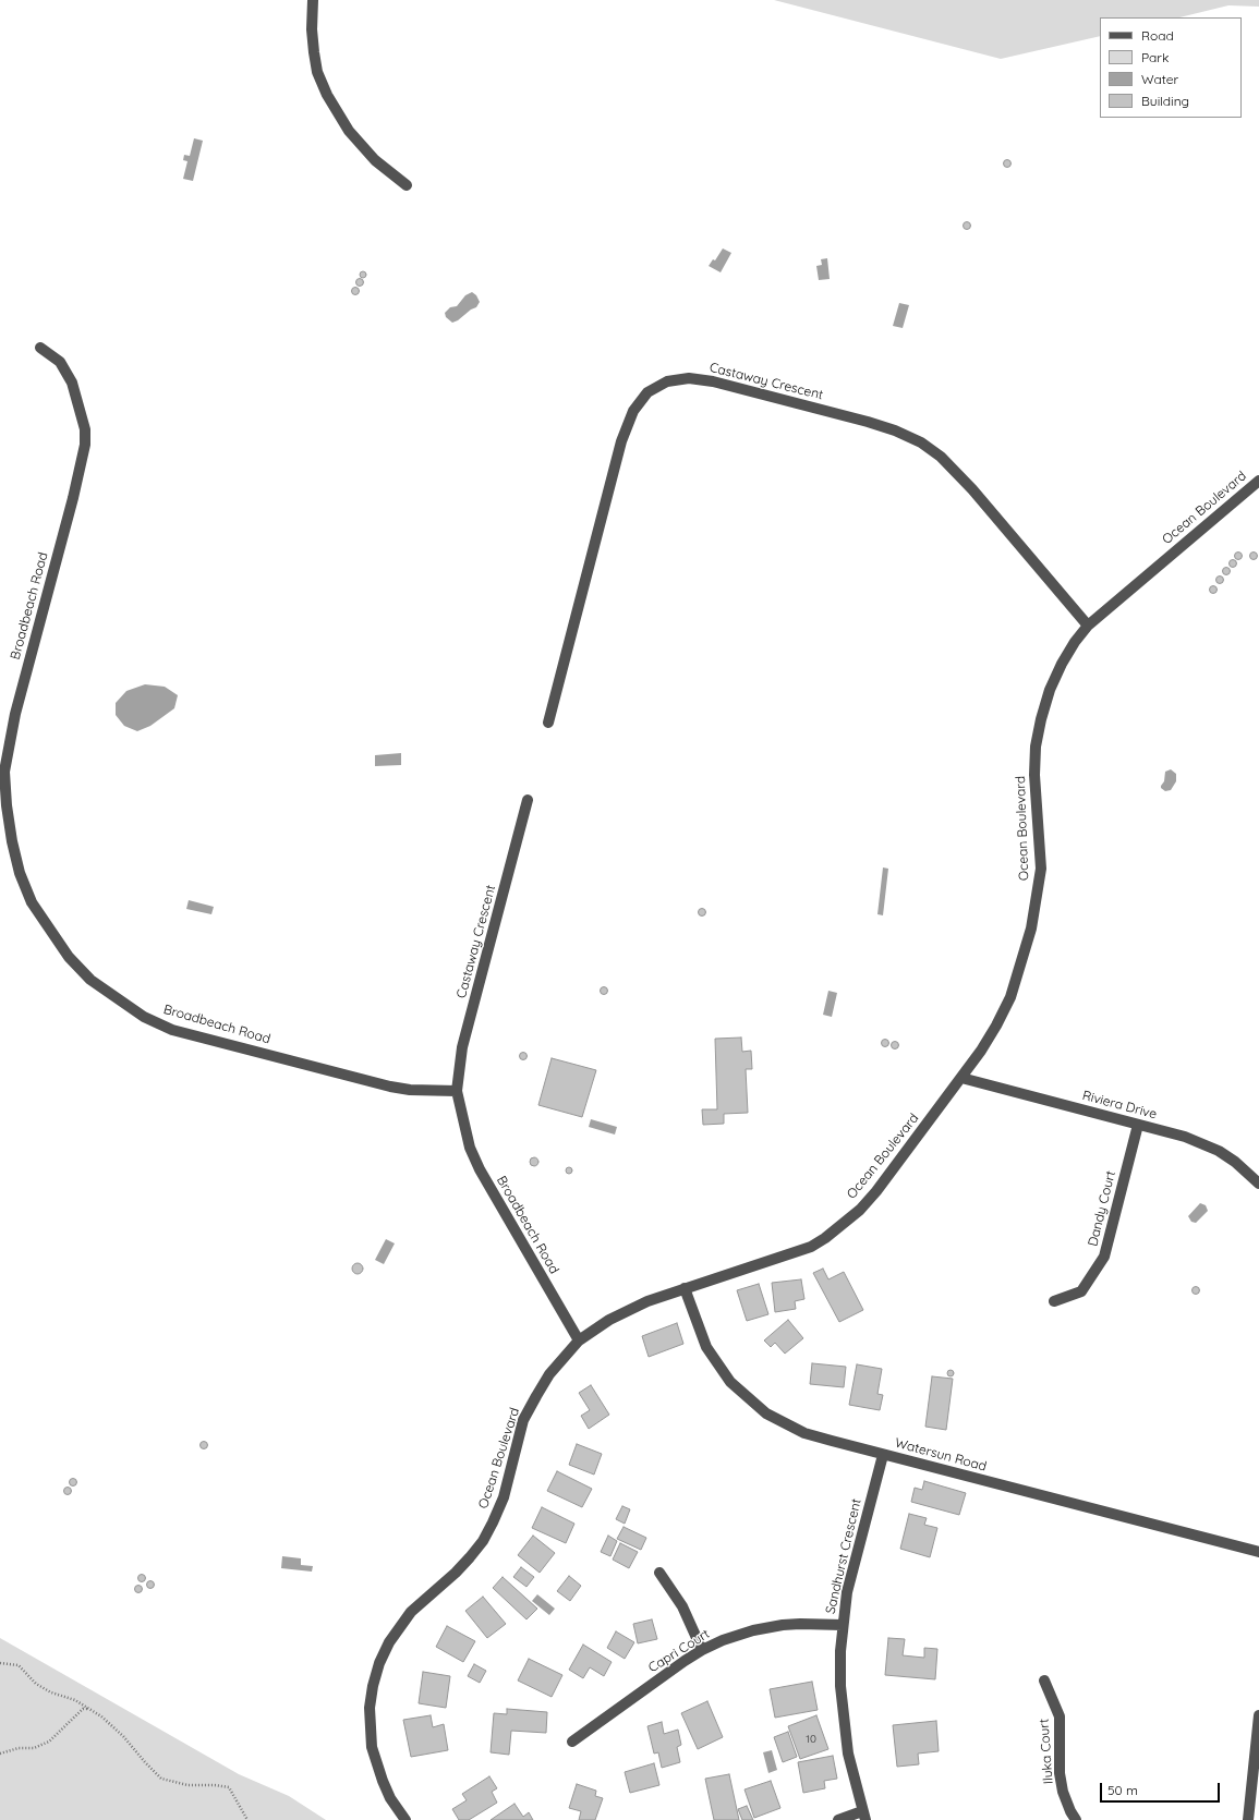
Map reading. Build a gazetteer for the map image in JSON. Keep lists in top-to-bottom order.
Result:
{
  "streets": {
    "street": [
      "Castaway Crescent",
      "Ocean Boulevard",
      "Broadbeach Road",
      "Riviera Drive",
      "Dandy Court",
      "Watersun Road",
      "Sandhurst Crescent",
      "Capri Court",
      "Iluka Court"
    ]
  },
  "crossings": [
    ["Castaway Crescent", "Ocean Boulevard"],
    ["Castaway Crescent", "Broadbeach Road"],
    ["Ocean Boulevard", "Broadbeach Road"],
    ["Ocean Boulevard", "Riviera Drive"],
    ["Ocean Boulevard", "Watersun Road"],
    ["Riviera Drive", "Dandy Court"],
    ["Watersun Road", "Sandhurst Crescent"],
    ["Sandhurst Crescent", "Capri Court"]
  ],
  "house_numbers": ["10"],
  "legend": [
    "Road",
    "Park",
    "Water",
    "Building"
  ],
  "scale_bar": "50 m"
}
